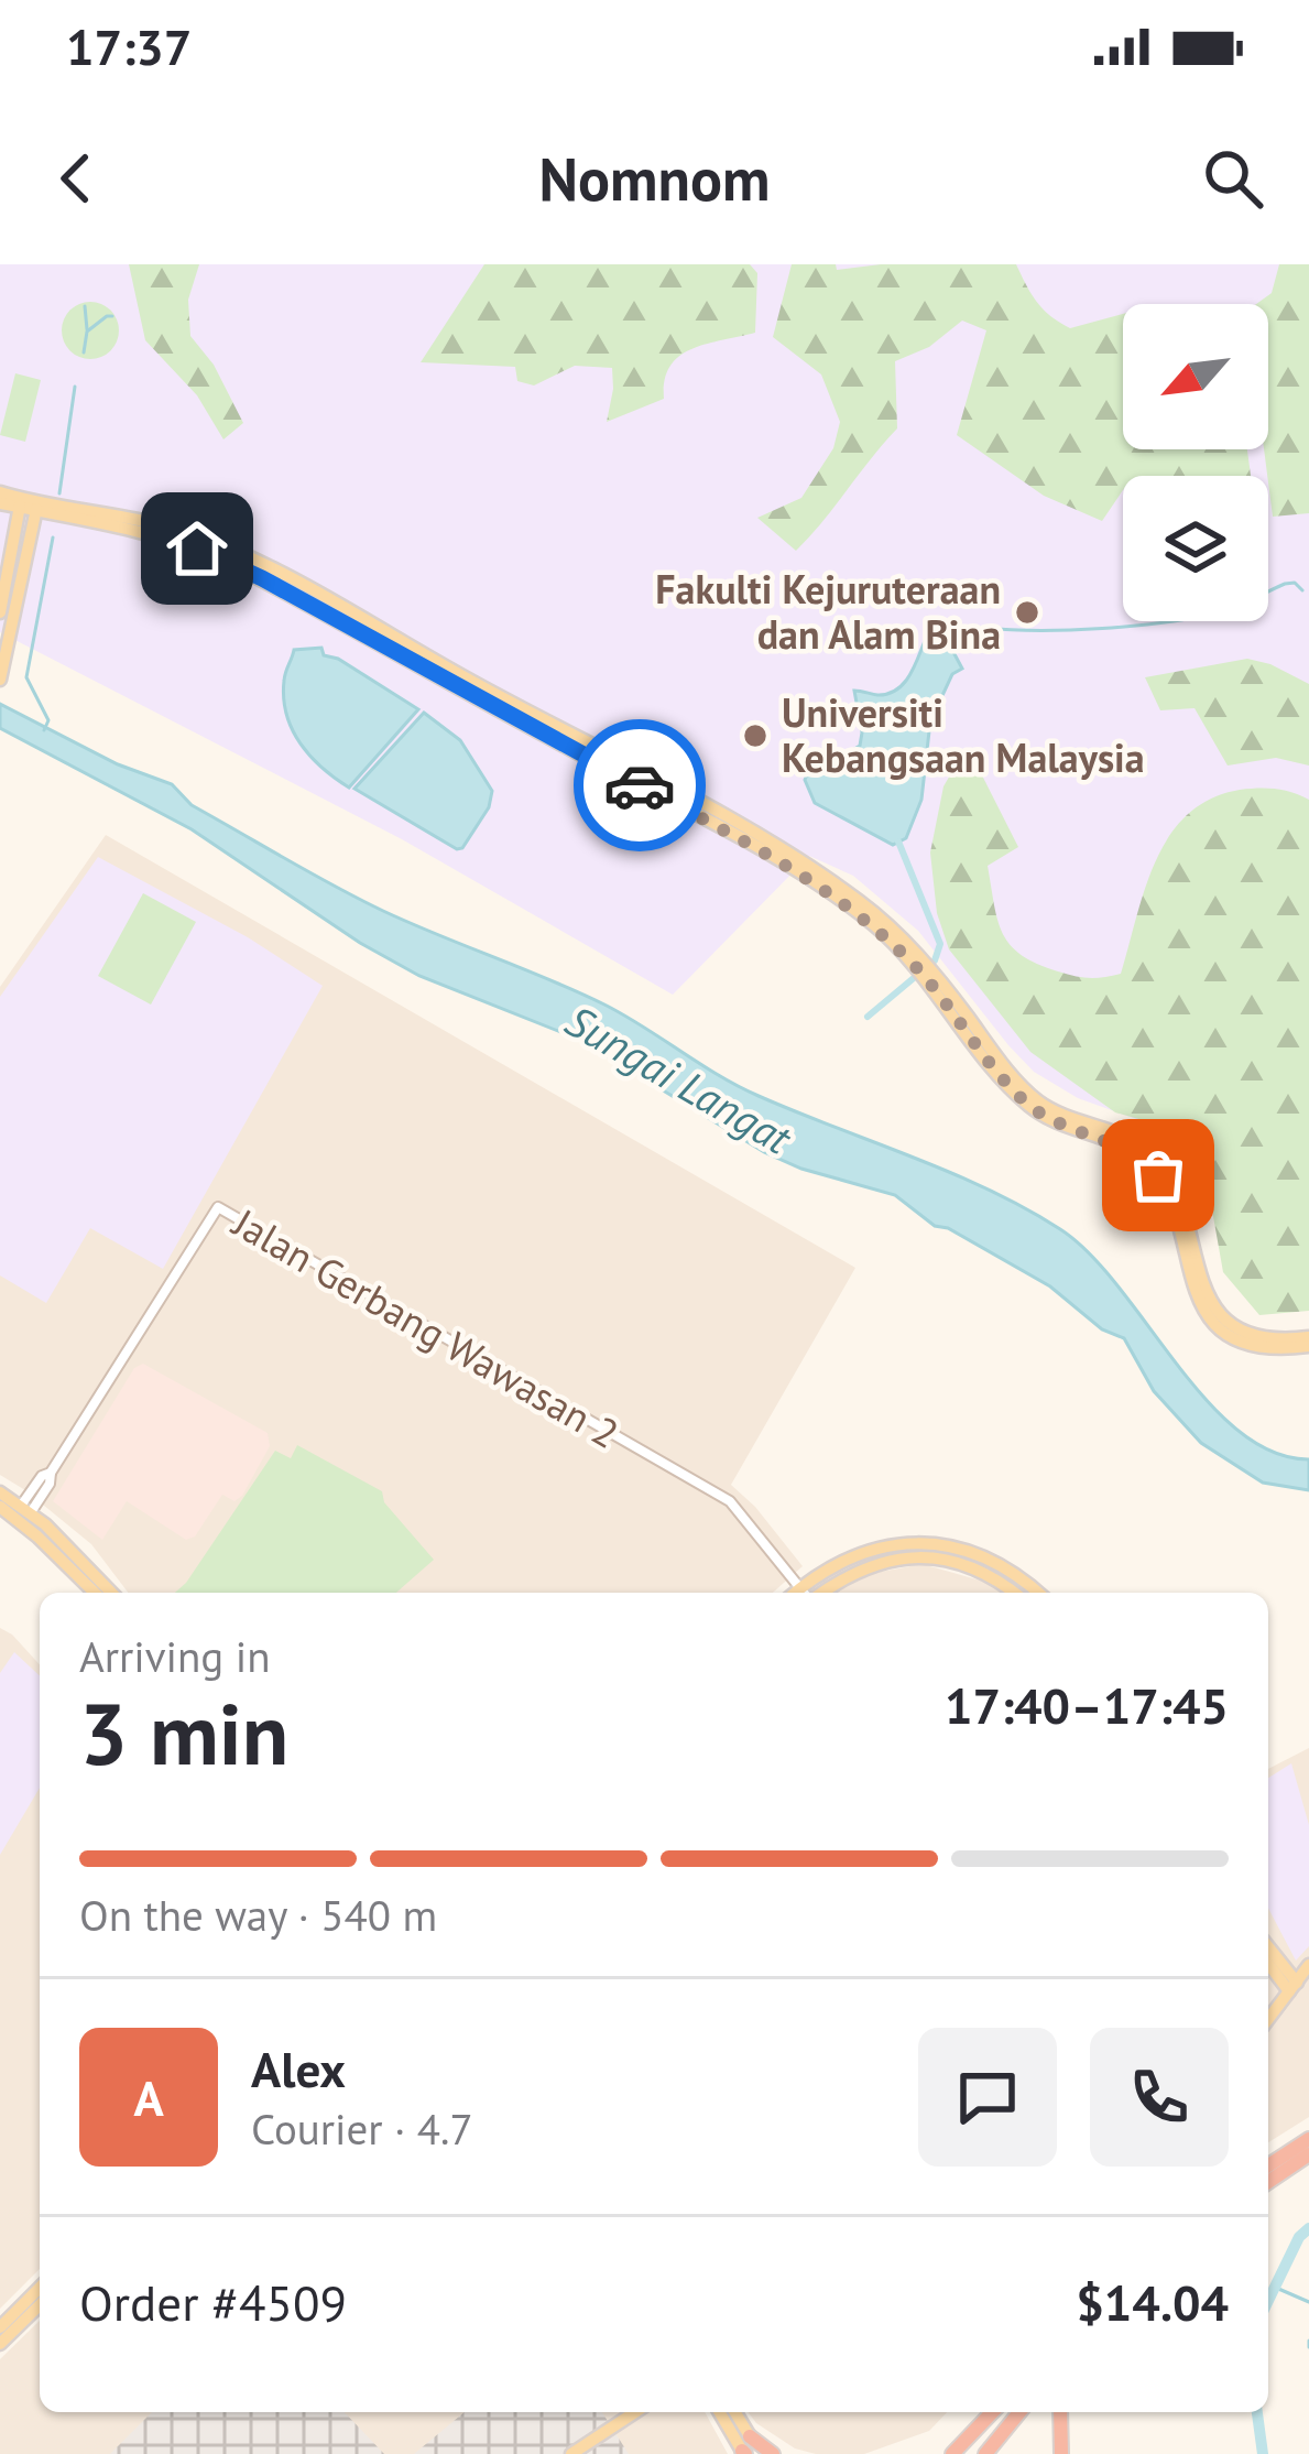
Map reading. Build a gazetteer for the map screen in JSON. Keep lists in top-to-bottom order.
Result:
{
  "streets": {
    "street": ["Jalan Gerbang Wawasan 2"]
  },
  "water": ["Sungai Langat"],
  "places": ["Fakulti Kejuruteraan dan Alam Bina", "Universiti Kebangsaan Malaysia"],
  "north": "bottom left",
  "page": {
    "status": "17:37",
    "header": "Nomnom",
    "heading": ["3 min", "Arriving in", "17:40–17:45"],
    "panel": [
      "Alex",
      "Courier · 4.7",
      "Order #4509",
      "$14.04"
    ],
    "bar": "On the way · 540 m",
    "round": "A"
  }
}
